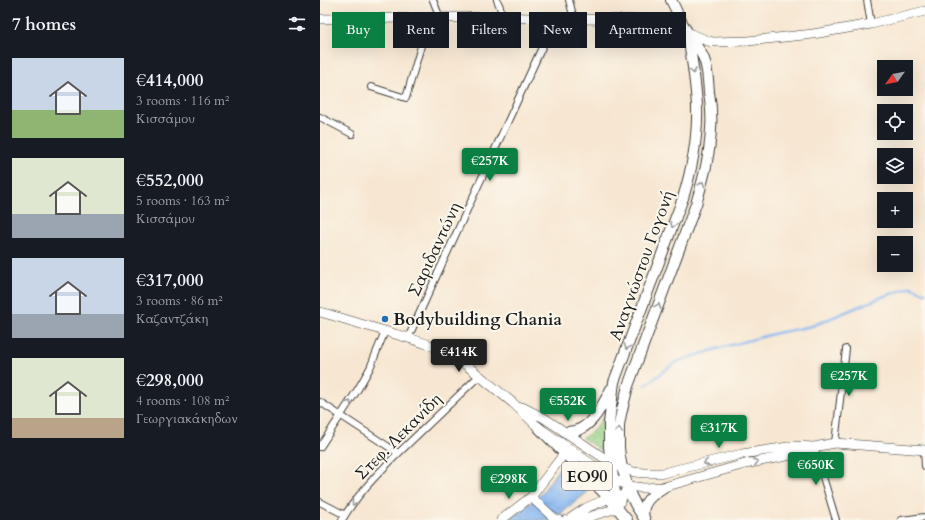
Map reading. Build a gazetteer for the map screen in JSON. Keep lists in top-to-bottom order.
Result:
{
  "streets": {
    "main road": ["Αναγνώστου Γογονή", "ΕΟ90"],
    "street": ["Σαριδαντώνη", "Στεφ. Λεκανίδη"]
  },
  "crossings": [
    ["Σαριδαντώνη", "ΕΟ90"],
    ["Αναγνώστου Γογονή", "ΕΟ90"],
    ["Στεφ. Λεκανίδη", "ΕΟ90"]
  ],
  "one_way": ["Στεφ. Λεκανίδη"],
  "places": ["Bodybuilding Chania"],
  "north": "bottom left",
  "page": {
    "heading": "7 homes",
    "chip": [
      "Buy",
      "Rent",
      "Filters",
      "New",
      "Apartment"
    ],
    "list": [
      {
        "name": "€414,000",
        "note": "3 rooms · 116 m² · Κισσάμου"
      },
      {
        "name": "€552,000",
        "note": "5 rooms · 163 m² · Κισσάμου"
      },
      {
        "name": "€317,000",
        "note": "3 rooms · 86 m² · Καζαντζάκη"
      },
      {
        "name": "€298,000",
        "note": "4 rooms · 108 m² · Γεωργιακάκηδων"
      }
    ],
    "map_buttons": ["+", "−"],
    "price": [
      "€257K",
      "€414K",
      "€257K",
      "€552K",
      "€317K",
      "€650K",
      "€298K"
    ]
  }
}
